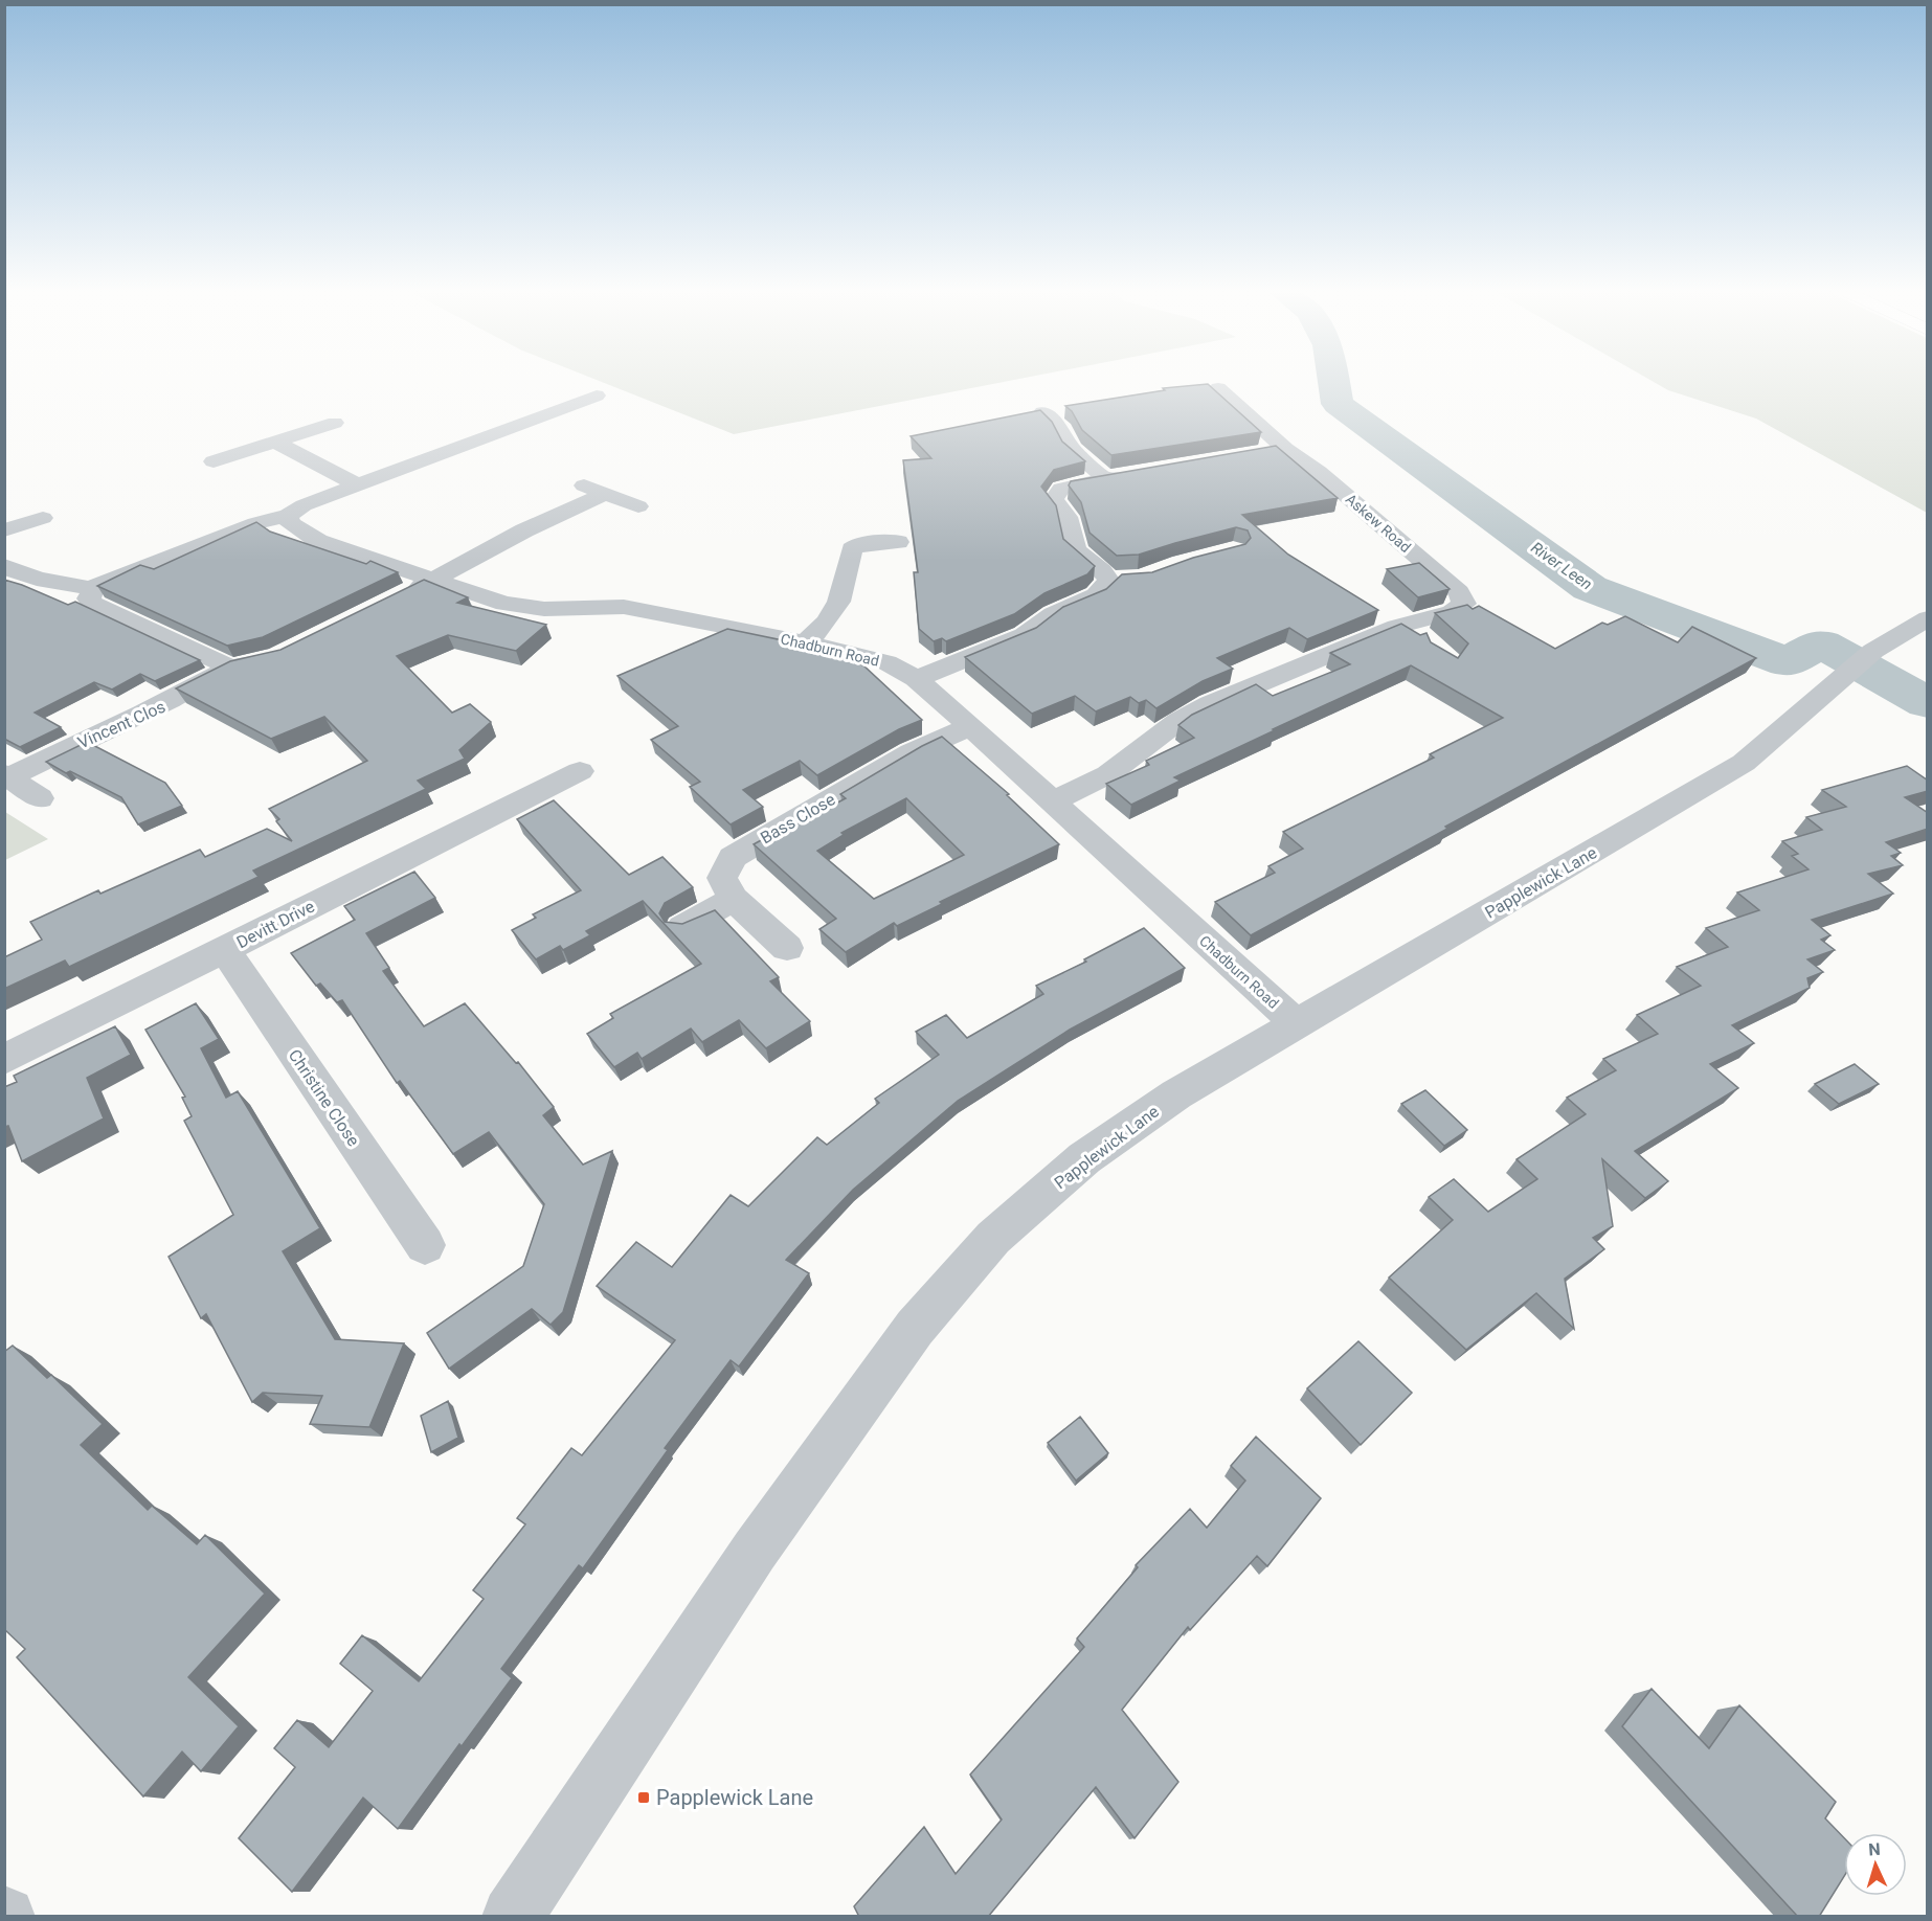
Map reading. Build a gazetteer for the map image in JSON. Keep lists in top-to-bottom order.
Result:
{
  "streets": {
    "street": [
      "Askew Road",
      "Chadburn Road",
      "Vincent Clos",
      "Bass Close",
      "Papplewick Lane",
      "Devitt Drive",
      "Christine Close"
    ]
  },
  "crossings": [
    ["Askew Road", "Chadburn Road"],
    ["Chadburn Road", "Bass Close"],
    ["Chadburn Road", "Papplewick Lane"],
    ["Devitt Drive", "Christine Close"]
  ],
  "water": ["River Leen"],
  "places": {
    "transit": ["Papplewick Lane"]
  },
  "north": "top"
}
